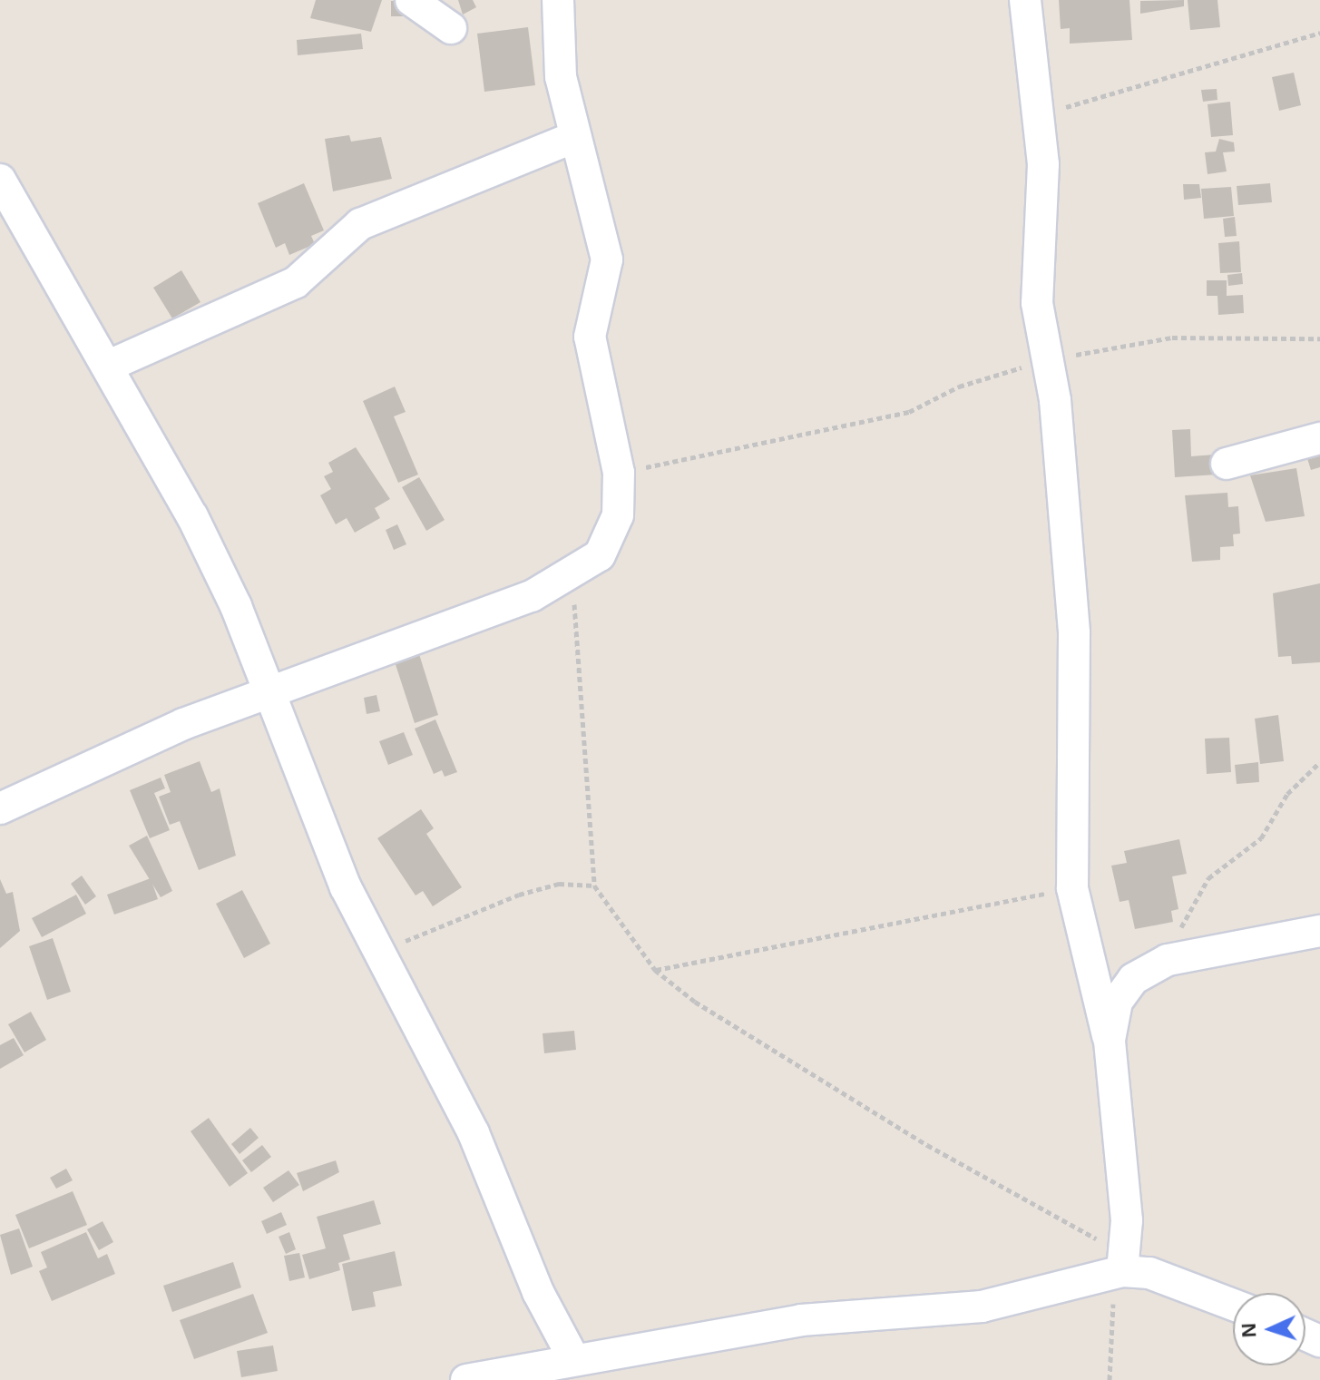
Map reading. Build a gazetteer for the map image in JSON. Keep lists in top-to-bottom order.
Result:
{
  "north": "left"
}
